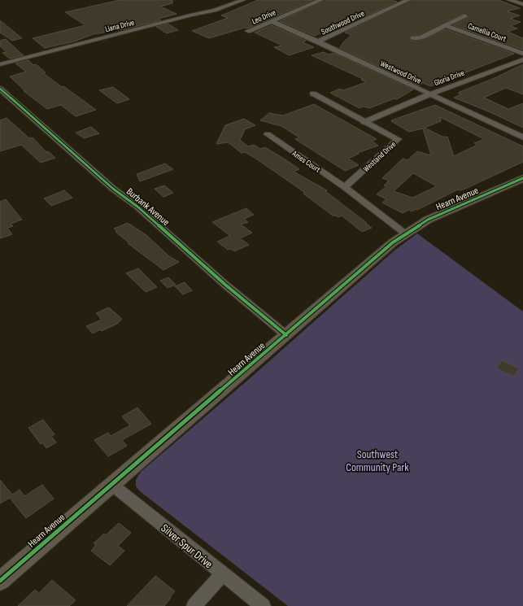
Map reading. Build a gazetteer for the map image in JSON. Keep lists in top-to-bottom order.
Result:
{
  "streets": {
    "main road": ["Hearn Avenue"],
    "street": [
      "Leo Drive",
      "Southwood Drive",
      "Liana Drive",
      "Camellia Court",
      "Westwood Drive",
      "Gloria Drive",
      "Westland Drive",
      "Ames Court",
      "Burbank Avenue",
      "Silver Spur Drive"
    ]
  },
  "crossings": [
    ["Leo Drive", "Westwood Drive"],
    ["Southwood Drive", "Westwood Drive"],
    ["Westwood Drive", "Gloria Drive"],
    ["Gloria Drive", "Westland Drive"],
    ["Westland Drive", "Ames Court"],
    ["Hearn Avenue", "Burbank Avenue"],
    ["Hearn Avenue", "Silver Spur Drive"]
  ],
  "parks": ["Southwest Community Park"]
}
